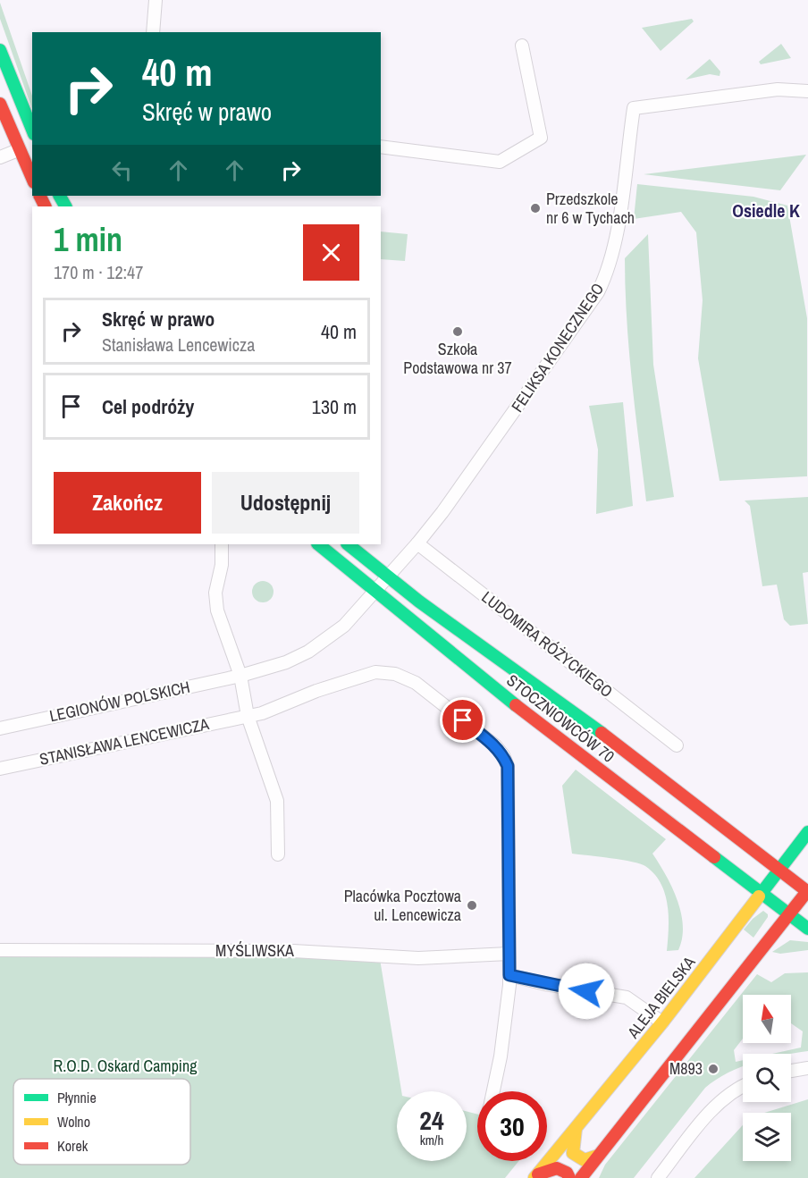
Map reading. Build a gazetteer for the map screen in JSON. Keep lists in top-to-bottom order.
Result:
{
  "streets": {
    "street": [
      "FELIKSA KONECZNEGO",
      "LUDOMIRA RÓŻYCKIEGO",
      "LEGIONÓW POLSKICH",
      "STOCZNIOWCÓW 70",
      "STANISŁAWA LENCEWICZA",
      "MYŚLIWSKA",
      "ALEJA BIELSKA"
    ]
  },
  "crossings": [
    ["FELIKSA KONECZNEGO", "LUDOMIRA RÓŻYCKIEGO"],
    ["FELIKSA KONECZNEGO", "LEGIONÓW POLSKICH"],
    ["FELIKSA KONECZNEGO", "STOCZNIOWCÓW 70"],
    ["LEGIONÓW POLSKICH", "STOCZNIOWCÓW 70"],
    ["STOCZNIOWCÓW 70", "ALEJA BIELSKA"],
    ["STANISŁAWA LENCEWICZA", "MYŚLIWSKA"]
  ],
  "districts": ["Osiedle K"],
  "parks": ["R.O.D. Oskard Camping"],
  "places": [
    "Przedszkole nr 6 w Tychach",
    "Szkoła Podstawowa nr 37",
    "Placówka Pocztowa ul. Lencewicza",
    "M893"
  ],
  "legend": ["Płynnie", "Wolno", "Korek"],
  "north": "top",
  "page": {
    "turn": ["40 m", "Skręć w prawo"],
    "heading": ["1 min", "170 m · 12:47"],
    "list": [
      {
        "name": "Skręć w prawo",
        "note": "Stanisława Lencewicza",
        "value": "40 m"
      },
      {
        "name": "Cel podróży",
        "value": "130 m"
      }
    ],
    "buttons": ["Zakończ", "Udostępnij"],
    "speed": "24 km/h",
    "limit": "30"
  }
}
